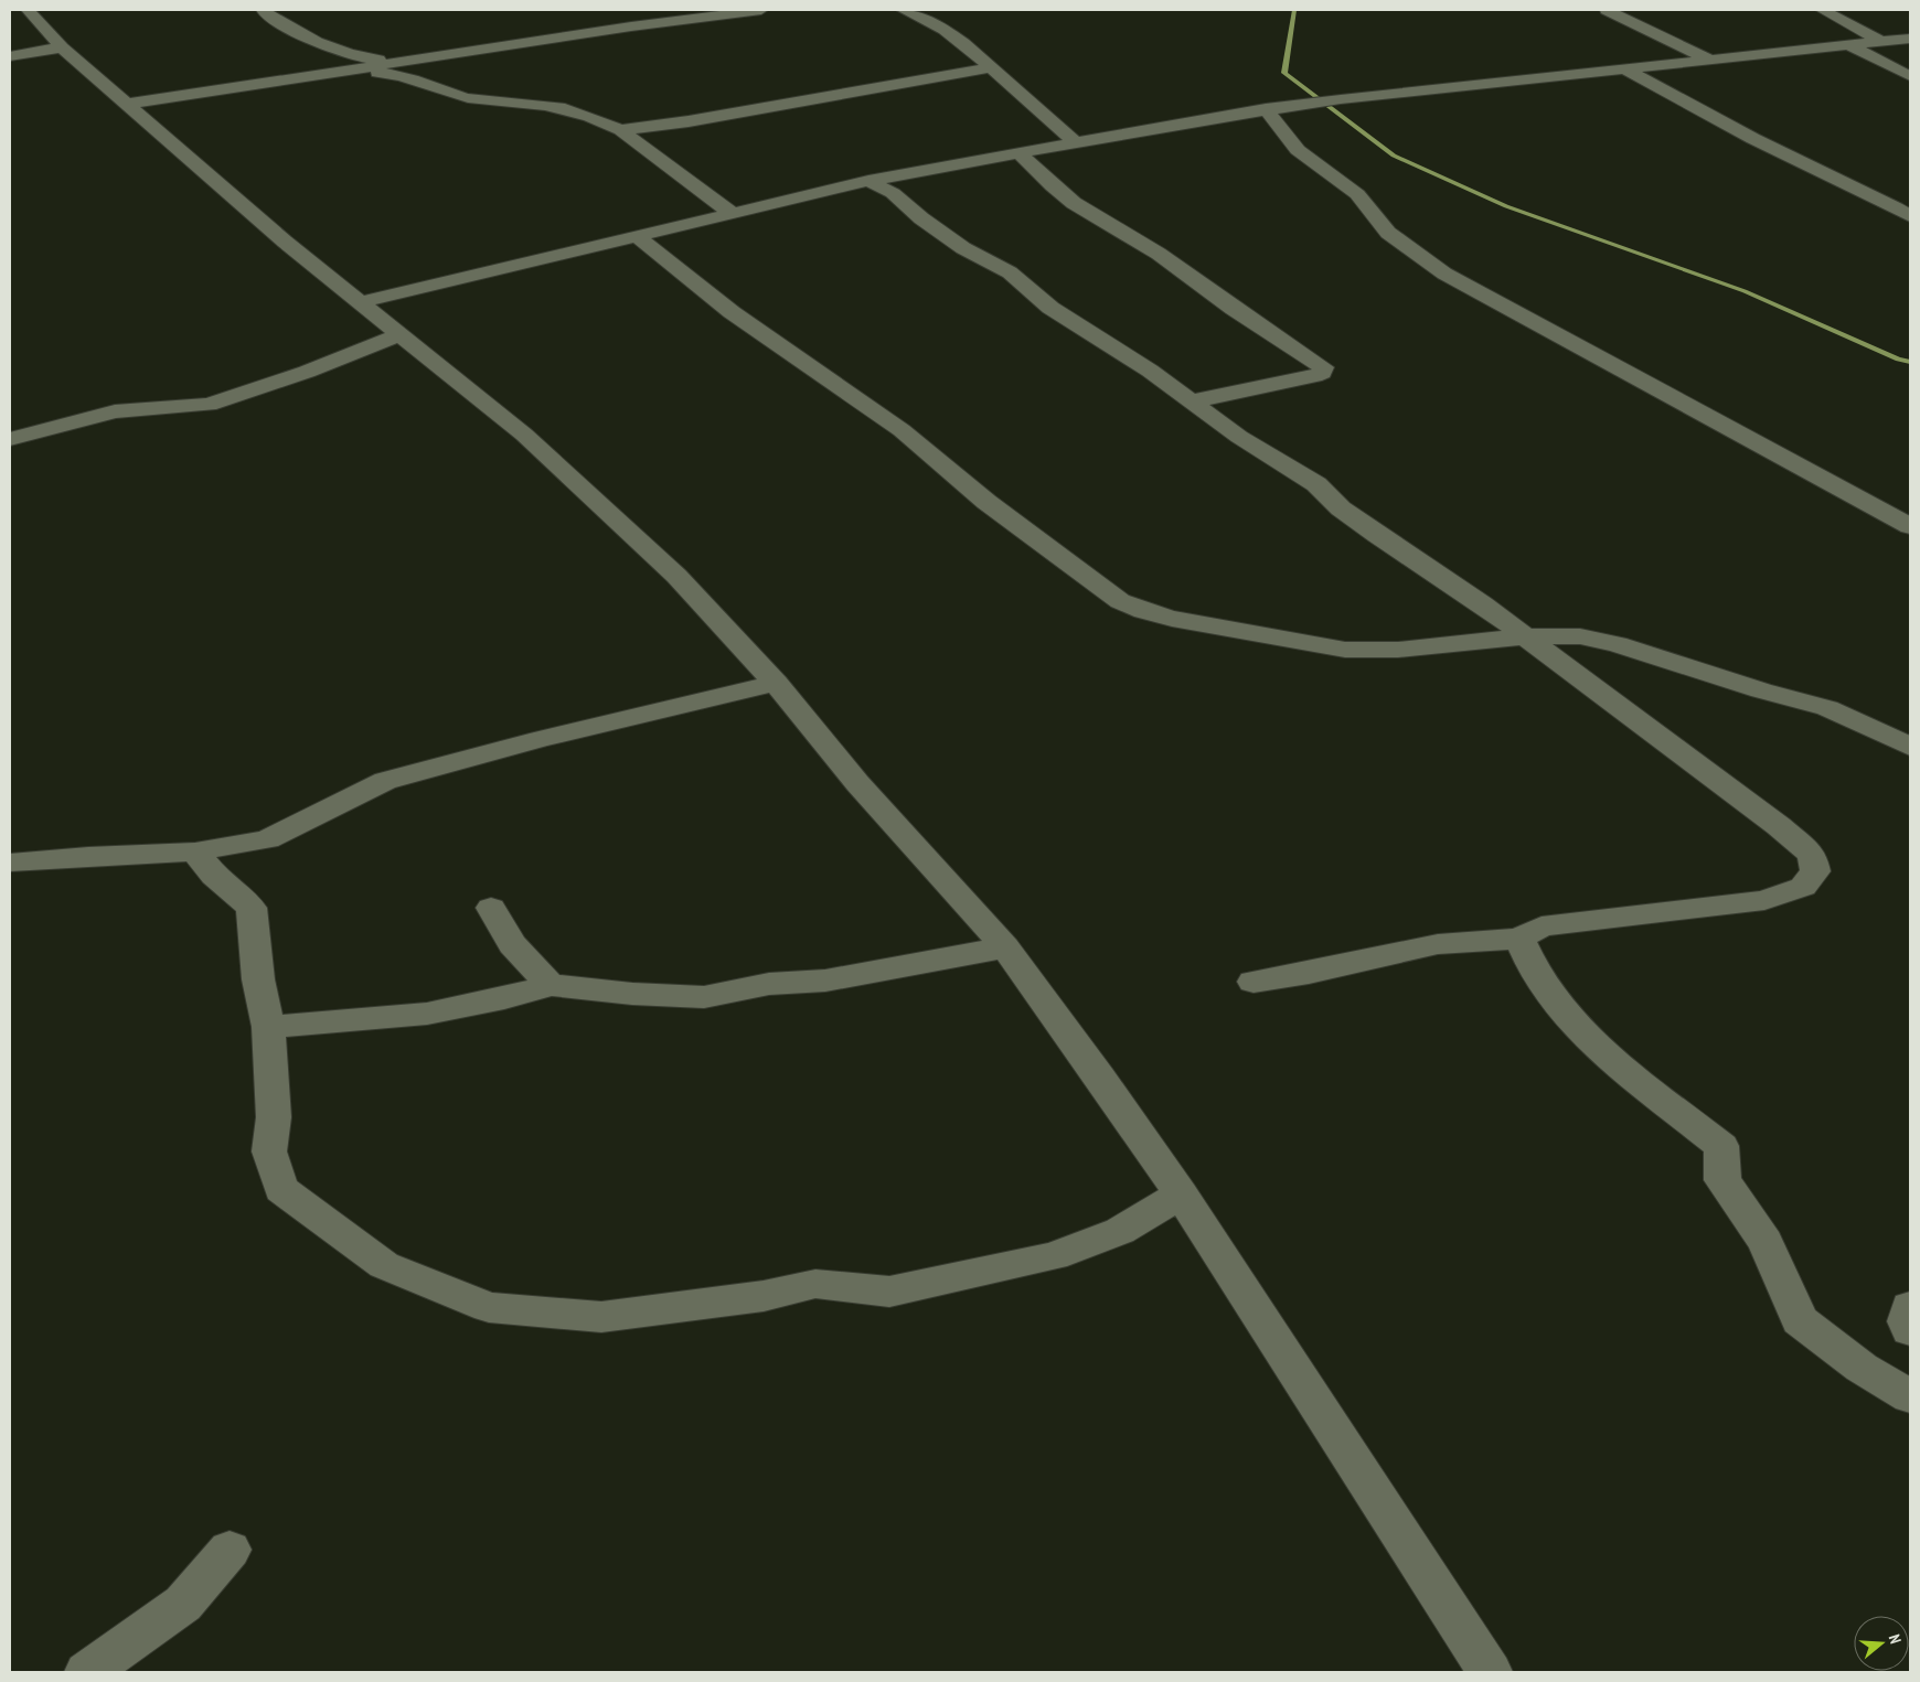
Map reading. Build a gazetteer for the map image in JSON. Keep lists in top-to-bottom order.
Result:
{
  "north": "right"
}
